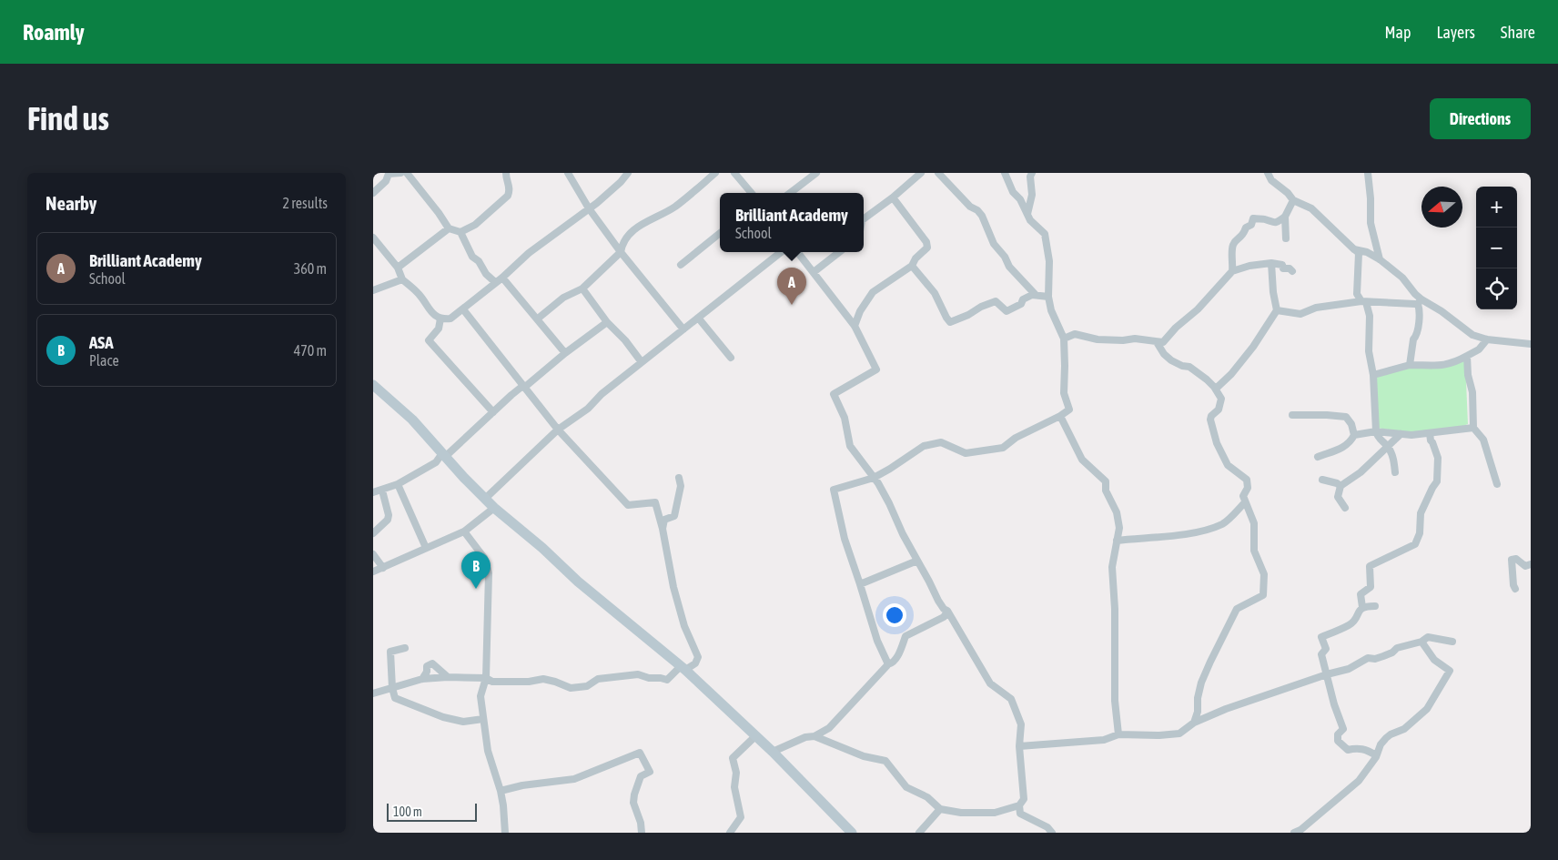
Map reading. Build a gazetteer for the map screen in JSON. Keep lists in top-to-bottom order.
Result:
{
  "scale_bar": "100 m",
  "north": "left",
  "page": {
    "header": "Roamly",
    "nav": ["Map", "Layers", "Share"],
    "buttons": "Directions",
    "title": "Find us",
    "heading": ["Nearby", "2 results"],
    "map_buttons": ["+", "−"],
    "popup": ["Brilliant Academy", "School"],
    "list": [
      {
        "mark": "A",
        "name": "Brilliant Academy",
        "note": "School",
        "value": "360 m"
      },
      {
        "mark": "B",
        "name": "ASA",
        "note": "Place",
        "value": "470 m"
      }
    ],
    "pins": ["A", "B"],
    "scale": "100 m"
  }
}
